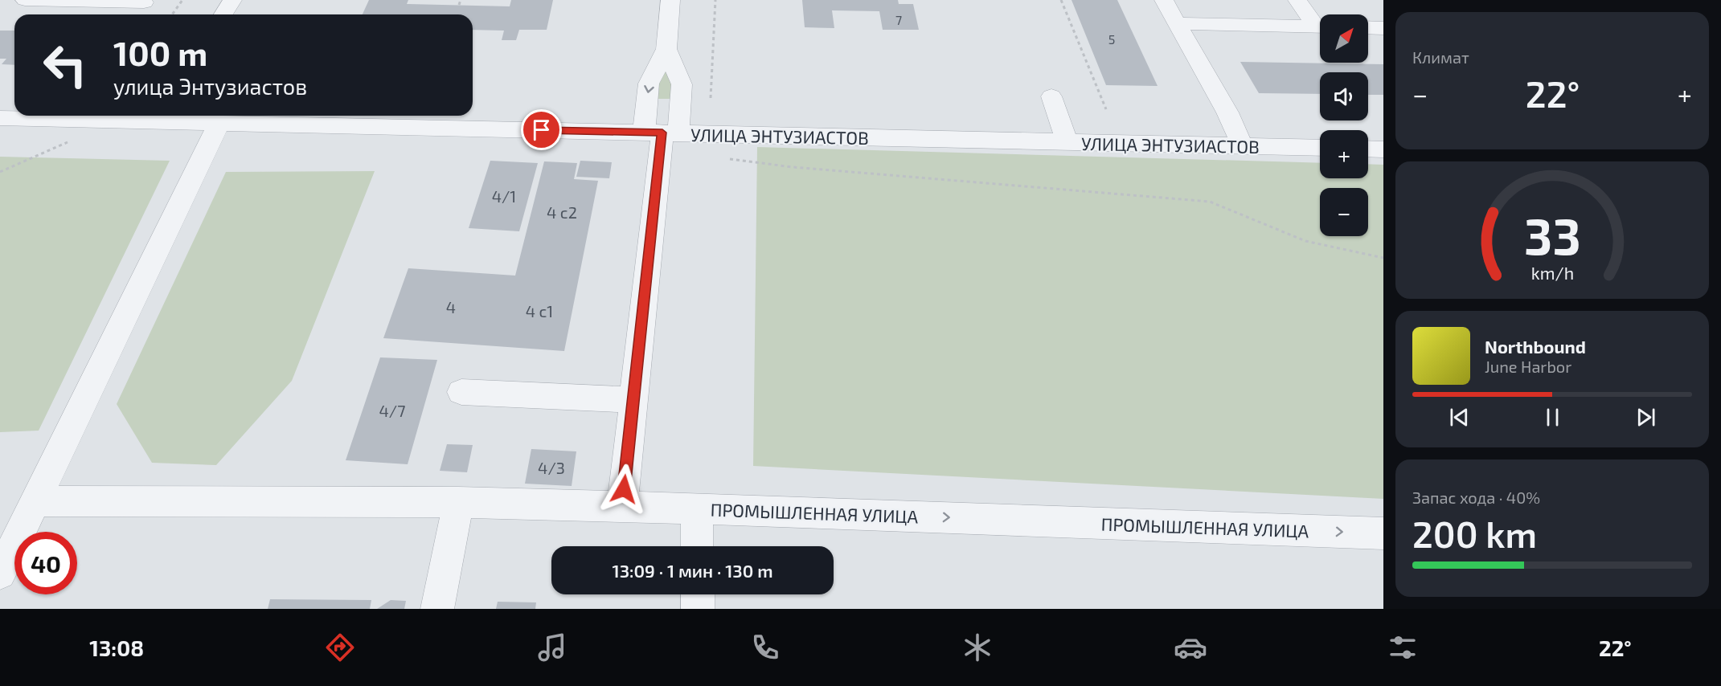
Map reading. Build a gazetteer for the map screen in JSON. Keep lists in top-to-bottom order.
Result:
{
  "streets": {
    "street": ["УЛИЦА ЭНТУЗИАСТОВ", "ПРОМЫШЛЕННАЯ УЛИЦА"]
  },
  "one_way": ["ПРОМЫШЛЕННАЯ УЛИЦА"],
  "house_numbers": [
    "7",
    "5",
    "4/1",
    "4 с2",
    "4",
    "4 с1",
    "4/7",
    "4/3"
  ],
  "north": "top right",
  "page": {
    "tile": [
      "Климат",
      ["Запас хода · 40%", "200 km"]
    ],
    "map_buttons": ["+", "−"],
    "turn": ["100 m", "улица Энтузиастов"],
    "heat": ["−", "22°", "+"],
    "song": ["Northbound", "June Harbor"],
    "limit": "40",
    "trip": "13:09 · 1 мин · 130 m",
    "tabs": ["13:08", "22°"],
    "gauge": ["33", "km/h"]
  }
}
